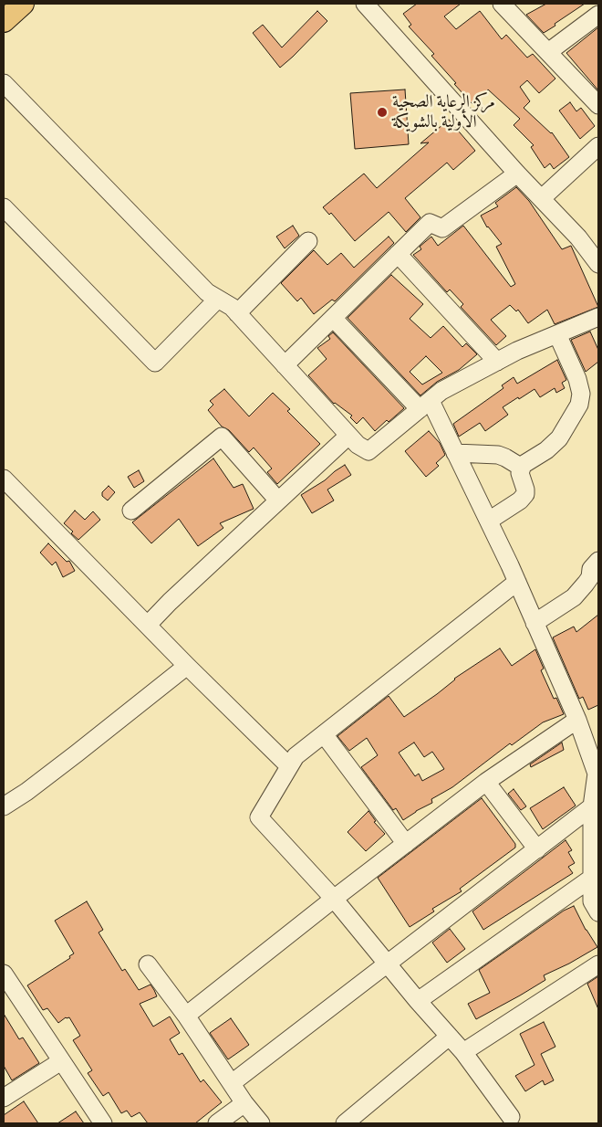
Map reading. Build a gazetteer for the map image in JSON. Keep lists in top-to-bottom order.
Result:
{
  "places": ["مركز الرعاية الصحية الأولية بالشويكة"]
}
